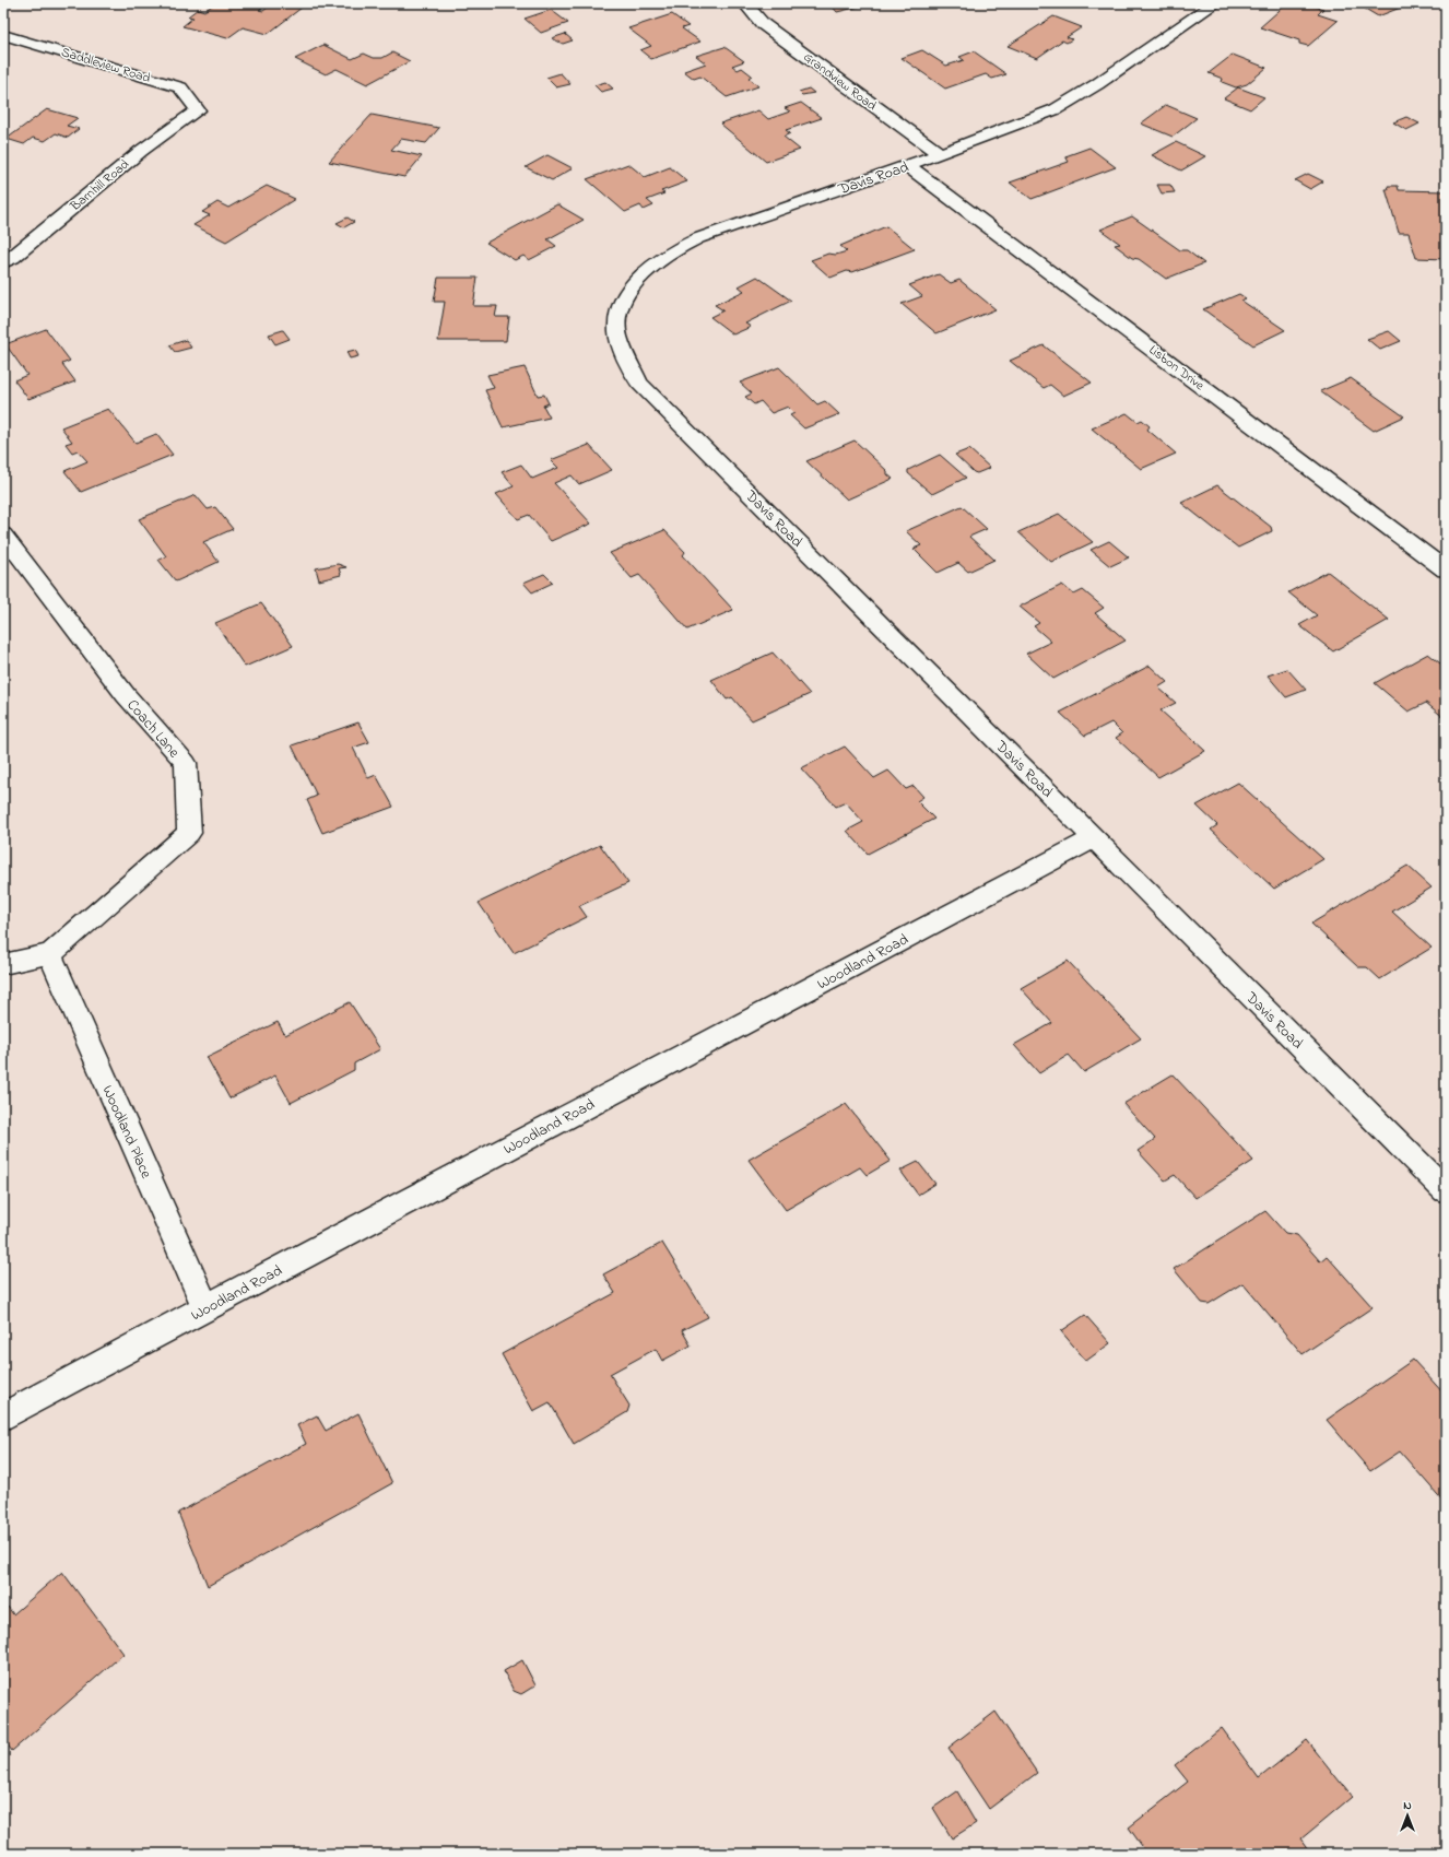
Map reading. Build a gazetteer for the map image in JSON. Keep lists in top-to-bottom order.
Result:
{
  "streets": {
    "street": [
      "Saddleview Road",
      "Grandview Road",
      "Davis Road",
      "Barnhill Road",
      "Lisbon Drive",
      "Coach Lane",
      "Woodland Road",
      "Woodland Place"
    ]
  },
  "crossings": [
    ["Saddleview Road", "Barnhill Road"],
    ["Grandview Road", "Davis Road"],
    ["Davis Road", "Lisbon Drive"],
    ["Davis Road", "Woodland Road"],
    ["Coach Lane", "Woodland Place"],
    ["Woodland Road", "Woodland Place"]
  ],
  "north": "top"
}
